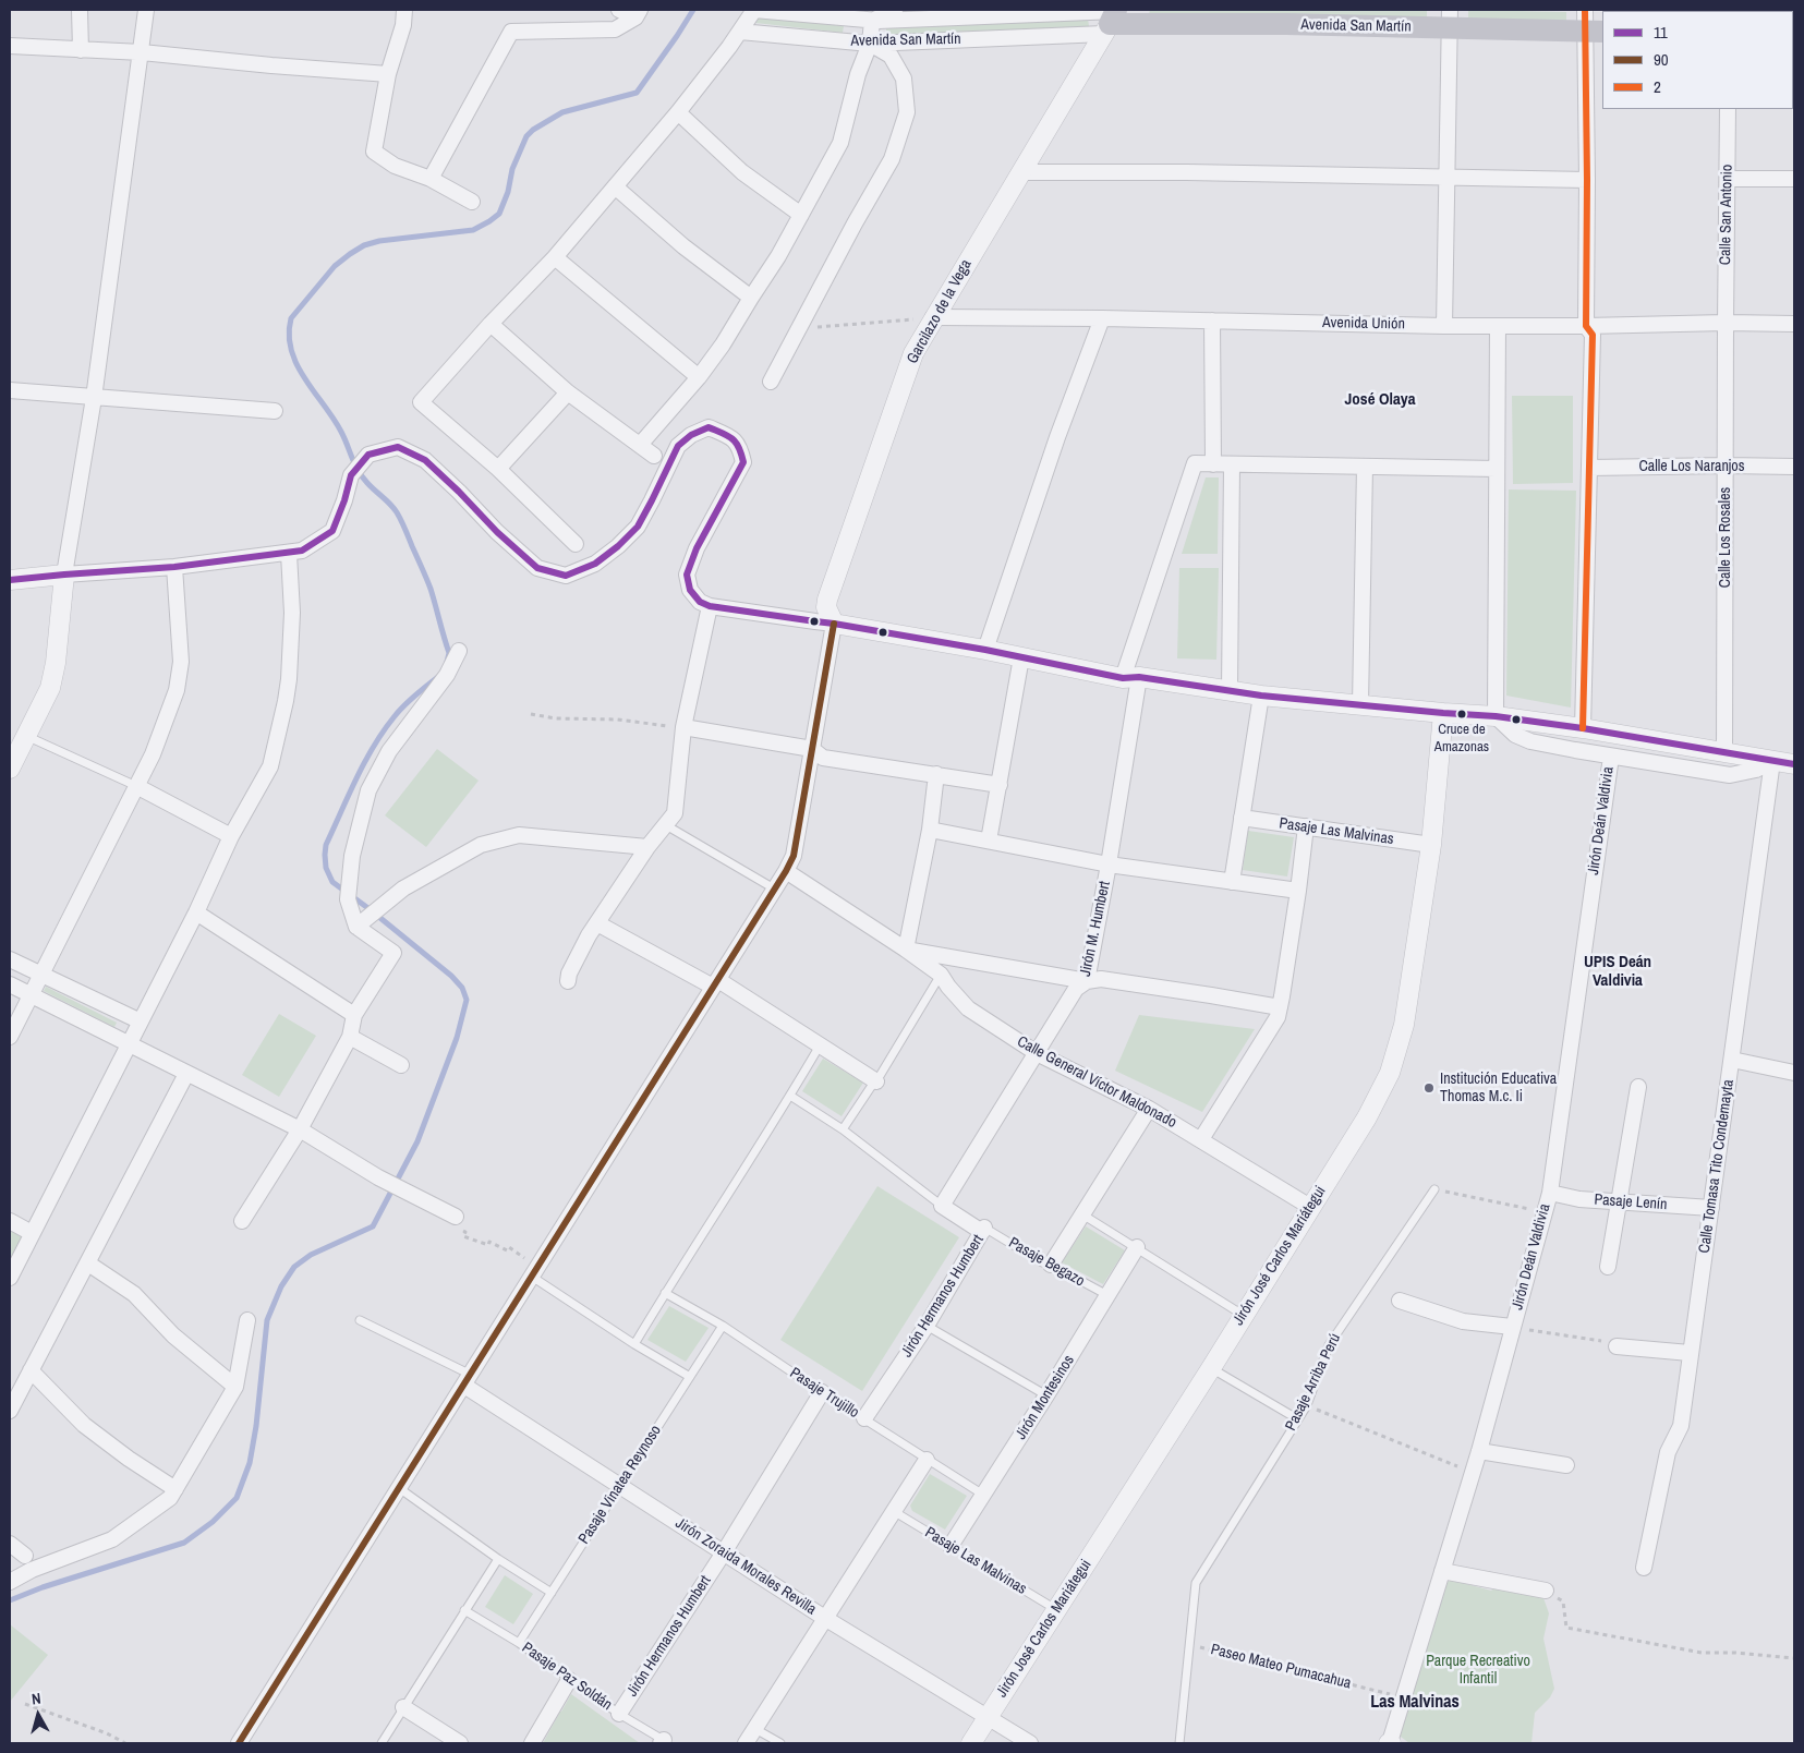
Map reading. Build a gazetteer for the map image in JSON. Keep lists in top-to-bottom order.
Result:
{
  "streets": {
    "main road": ["Avenida San Martín"],
    "street": [
      "Calle San Antonio",
      "Garcilazo de la Vega",
      "Avenida Unión",
      "Calle Los Naranjos",
      "Calle Los Rosales",
      "Jirón Deán Valdivia",
      "Pasaje Las Malvinas",
      "Jirón M. Humbert",
      "Calle General Víctor Maldonado",
      "Calle Tomasa Tito Condemayta",
      "Pasaje Lenín",
      "Jirón José Carlos Mariátegui",
      "Pasaje Begazo",
      "Jirón Hermanos Humbert",
      "Jirón Montesinos",
      "Jirón Zoraida Morales Revilla"
    ],
    "lane": [
      "Pasaje Arriba Perú",
      "Pasaje Trujillo",
      "Pasaje Vinatea Reynoso",
      "Pasaje Paz Soldán"
    ],
    "path": ["Paseo Mateo Pumacahua"]
  },
  "crossings": [
    ["Avenida San Martín", "Garcilazo de la Vega"],
    ["Calle San Antonio", "Avenida Unión"],
    ["Calle San Antonio", "Calle Los Rosales"],
    ["Garcilazo de la Vega", "Avenida Unión"],
    ["Avenida Unión", "Calle Los Rosales"],
    ["Calle Los Naranjos", "Calle Los Rosales"],
    ["Jirón Deán Valdivia", "Pasaje Lenín"],
    ["Jirón Deán Valdivia", "Paseo Mateo Pumacahua"],
    ["Pasaje Las Malvinas", "Jirón José Carlos Mariátegui"],
    ["Pasaje Las Malvinas", "Jirón Montesinos"],
    ["Jirón M. Humbert", "Calle General Víctor Maldonado"],
    ["Jirón M. Humbert", "Pasaje Begazo"],
    ["Calle General Víctor Maldonado", "Jirón José Carlos Mariátegui"],
    ["Calle Tomasa Tito Condemayta", "Pasaje Lenín"],
    ["Jirón José Carlos Mariátegui", "Jirón Zoraida Morales Revilla"],
    ["Pasaje Begazo", "Jirón Hermanos Humbert"],
    ["Pasaje Begazo", "Jirón Montesinos"],
    ["Jirón Hermanos Humbert", "Pasaje Trujillo"],
    ["Jirón Hermanos Humbert", "Jirón Zoraida Morales Revilla"],
    ["Jirón Hermanos Humbert", "Pasaje Paz Soldán"],
    ["Pasaje Arriba Perú", "Paseo Mateo Pumacahua"],
    ["Pasaje Trujillo", "Jirón Montesinos"],
    ["Pasaje Trujillo", "Pasaje Vinatea Reynoso"],
    ["Pasaje Vinatea Reynoso", "Jirón Zoraida Morales Revilla"],
    ["Pasaje Vinatea Reynoso", "Pasaje Paz Soldán"]
  ],
  "districts": ["José Olaya", "UPIS Deán Valdivia", "Las Malvinas"],
  "parks": ["Parque Recreativo Infantil"],
  "places": ["Cruce de Amazonas", "Institución Educativa Thomas M.c. Ii"],
  "lines": ["transit line 2", "transit line 11", "transit line 90"],
  "legend": ["11", "90", "2"],
  "north": "top"
}
